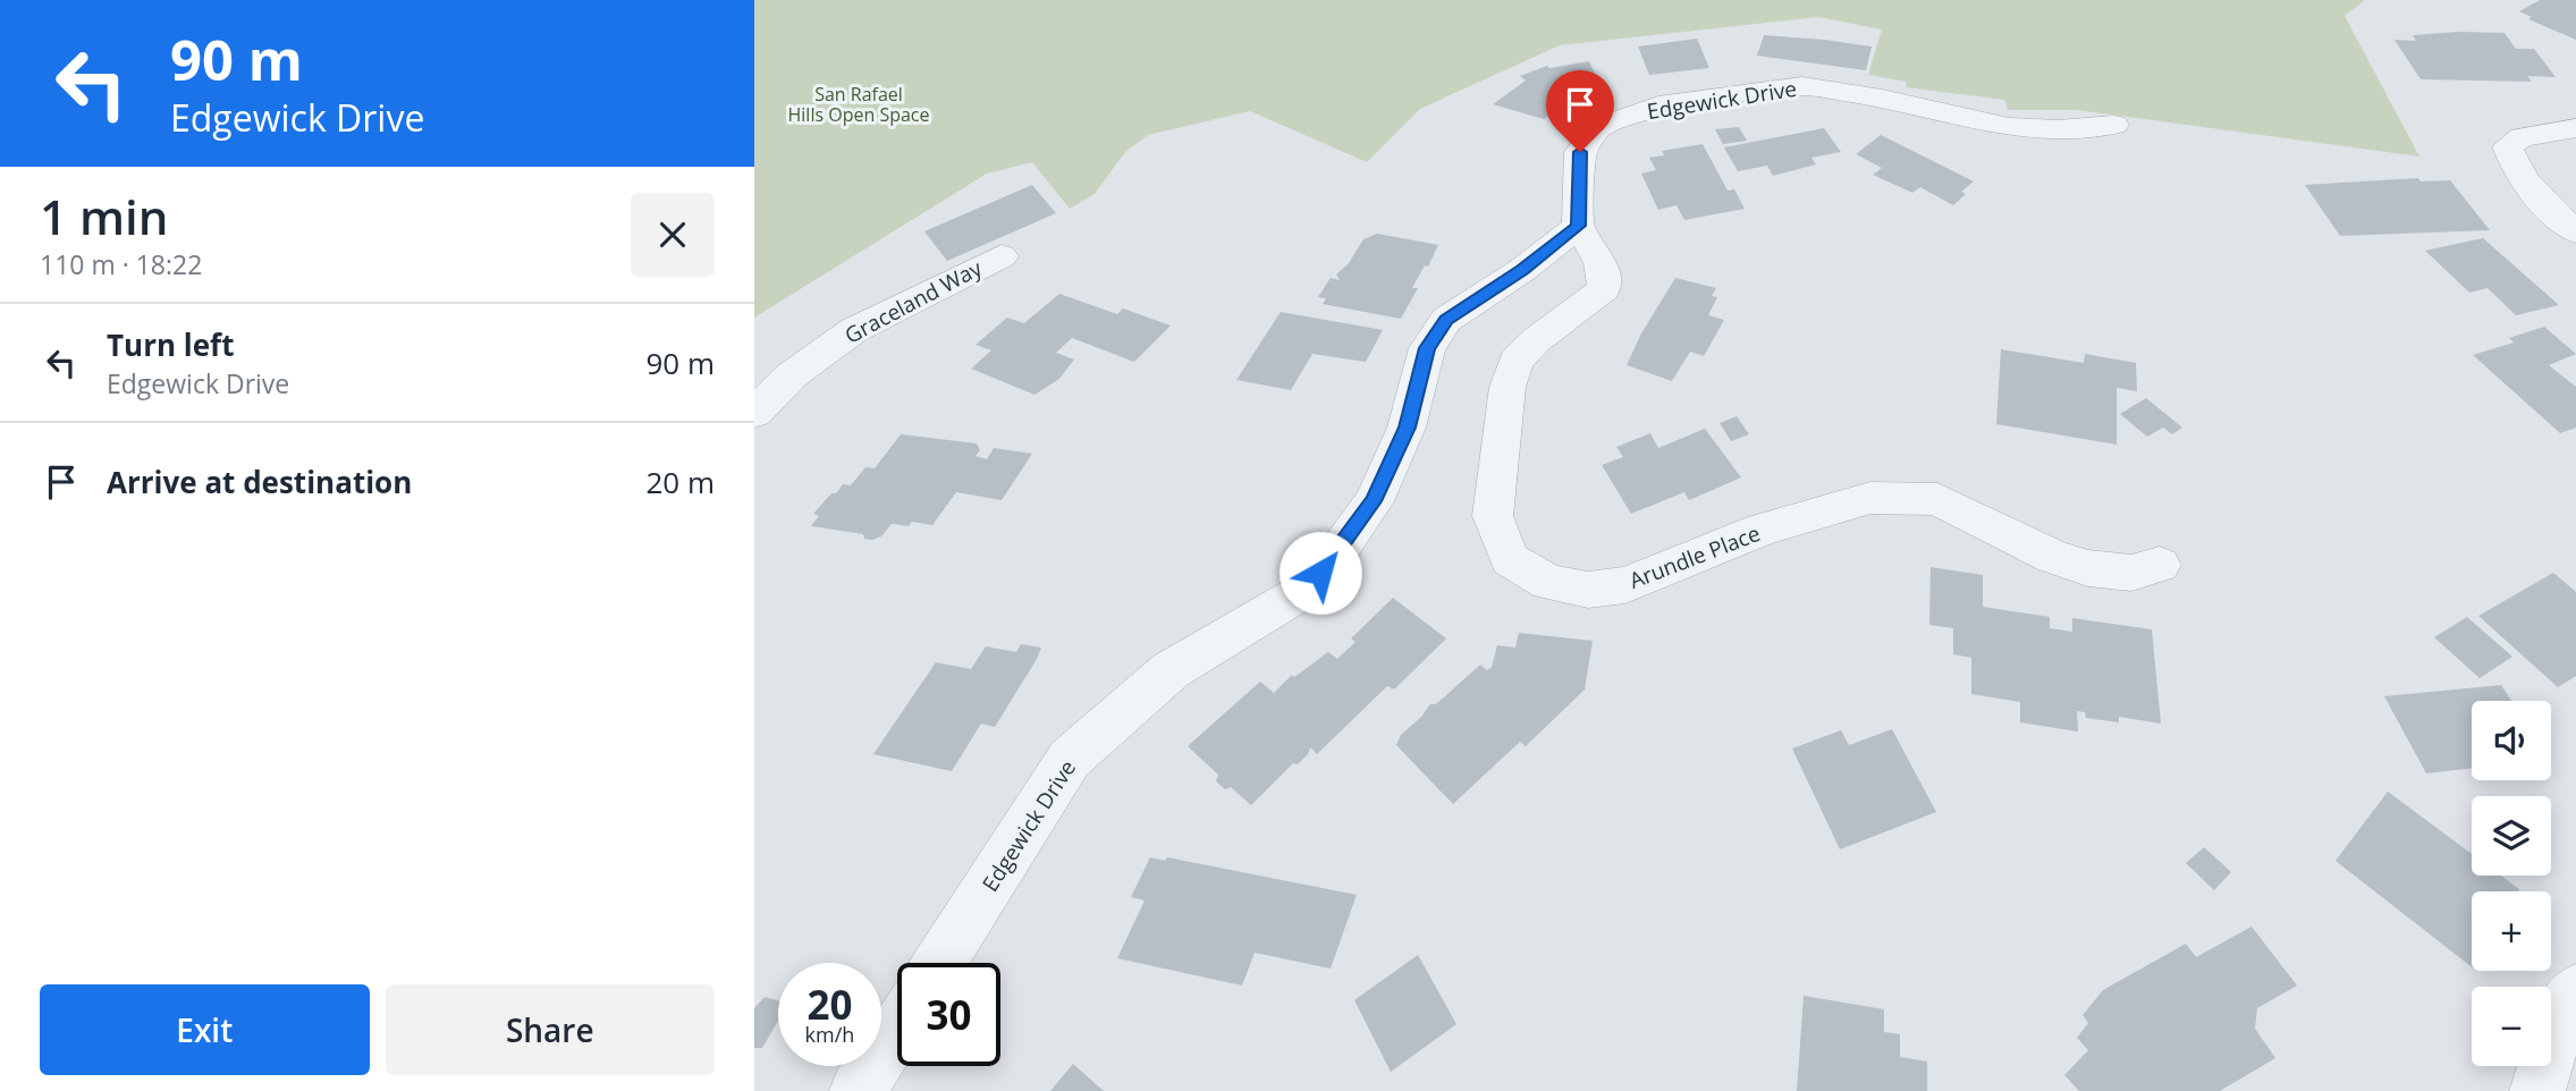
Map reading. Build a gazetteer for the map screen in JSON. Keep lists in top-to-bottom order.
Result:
{
  "streets": {
    "street": ["Edgewick Drive", "Graceland Way", "Arundle Place"]
  },
  "crossings": [
    ["Edgewick Drive", "Arundle Place"]
  ],
  "parks": ["San Rafael Hills Open Space"],
  "page": {
    "turn": ["90 m", "Edgewick Drive"],
    "heading": ["1 min", "110 m · 18:22"],
    "list": [
      {
        "name": "Turn left",
        "note": "Edgewick Drive",
        "value": "90 m"
      },
      {
        "name": "Arrive at destination",
        "value": "20 m"
      }
    ],
    "map_buttons": ["+", "−"],
    "speed": "20 km/h",
    "limit": "30",
    "buttons": ["Exit", "Share"]
  }
}
